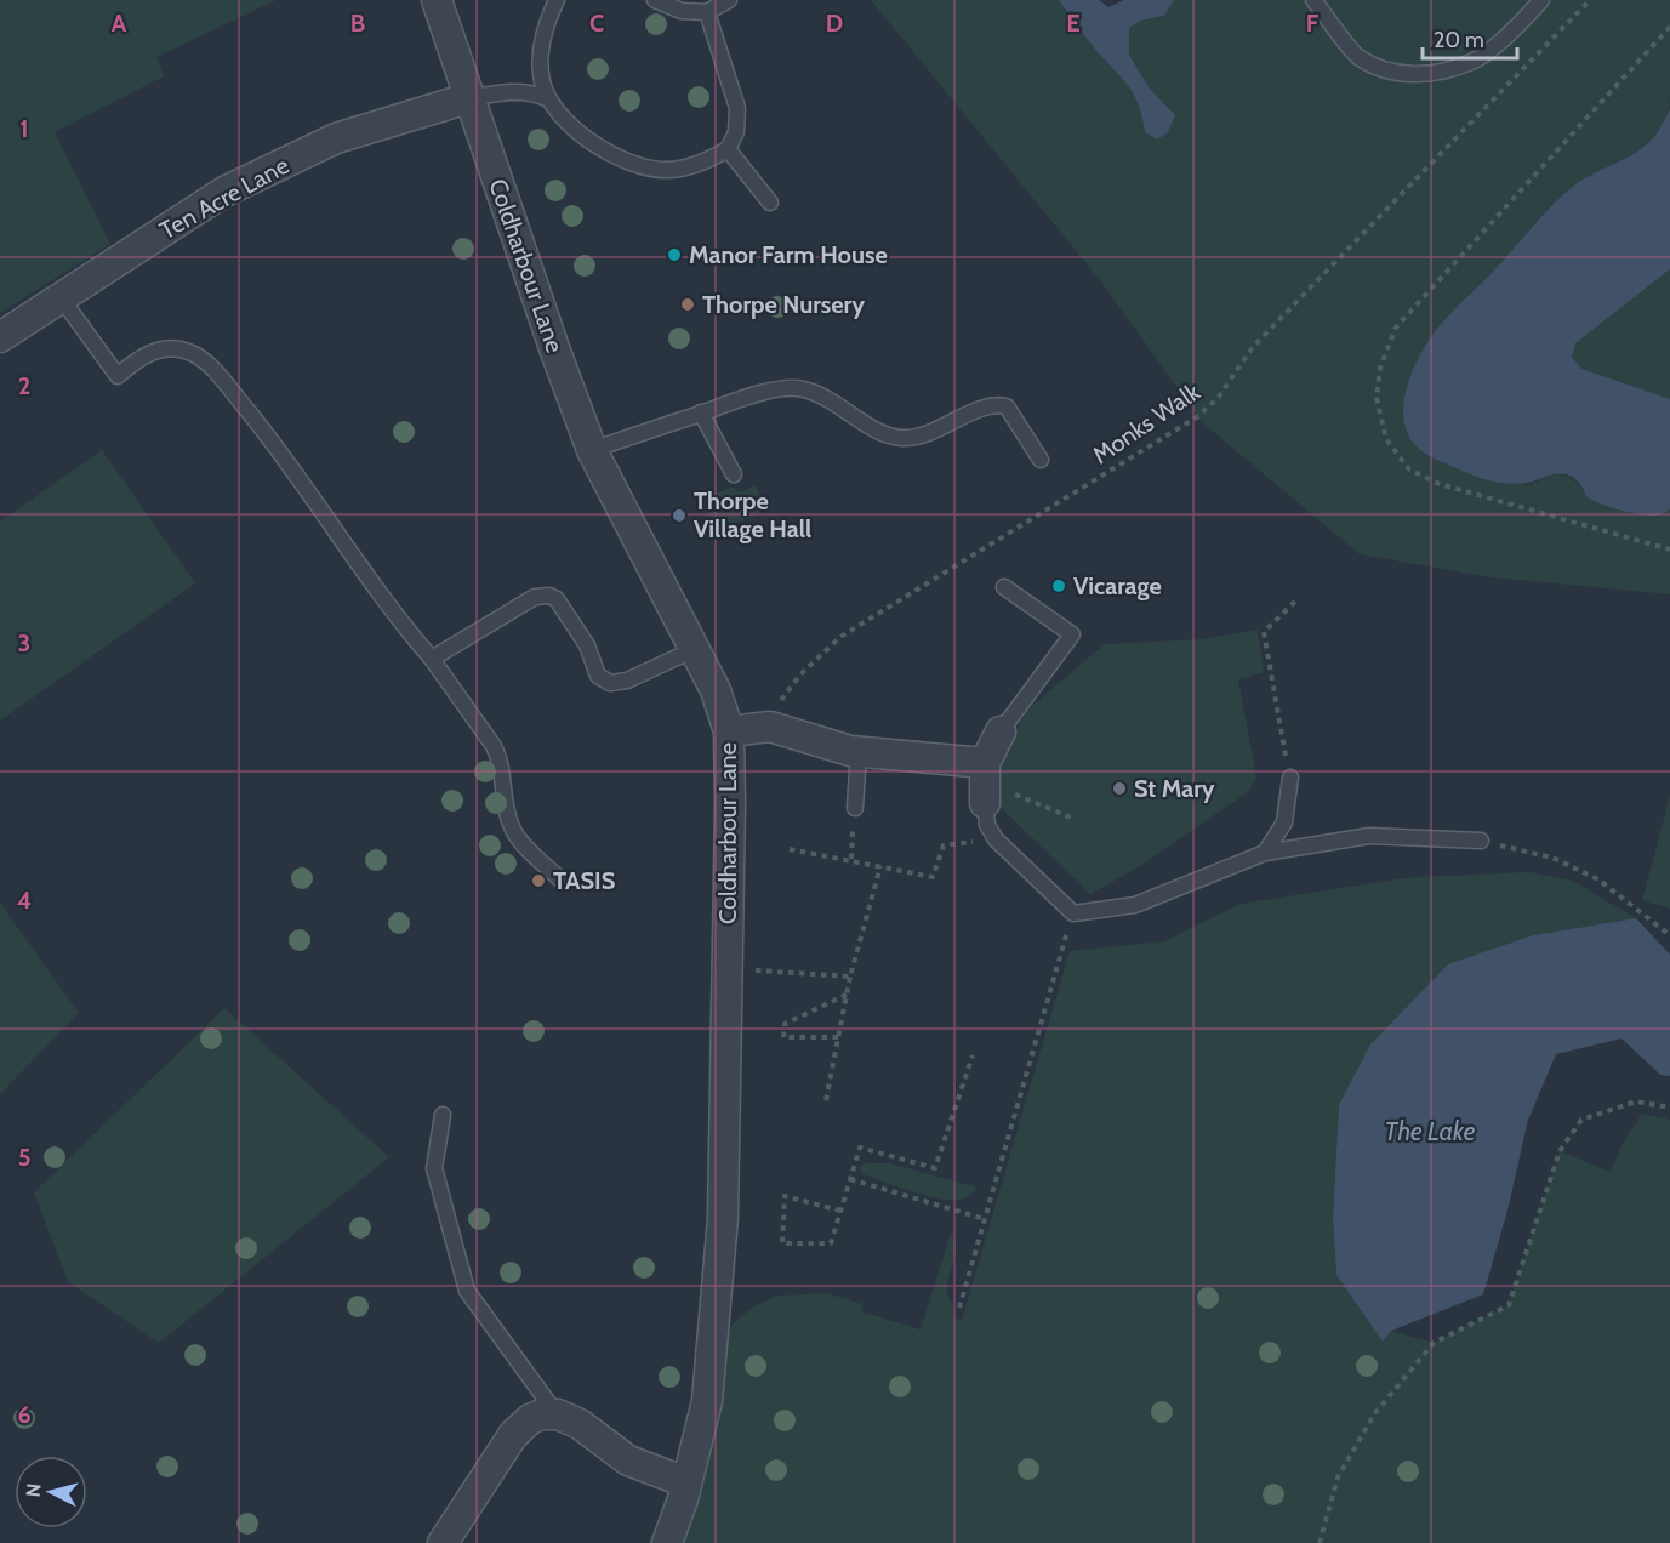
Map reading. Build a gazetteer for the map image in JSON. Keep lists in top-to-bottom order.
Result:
{
  "streets": {
    "street": ["Ten Acre Lane", "Coldharbour Lane"],
    "path": ["Monks Walk"]
  },
  "crossings": [
    ["Ten Acre Lane", "Coldharbour Lane"]
  ],
  "water": ["The Lake"],
  "places": [
    "Manor Farm House",
    "Thorpe Nursery",
    "Thorpe Village Hall",
    "Vicarage",
    "St Mary",
    "TASIS"
  ],
  "scale_bar": "20 m",
  "north": "left",
  "grid": {
    "columns": [
      "A",
      "B",
      "C",
      "D",
      "E",
      "F"
    ],
    "rows": [
      "1",
      "2",
      "3",
      "4",
      "5",
      "6"
    ]
  }
}
